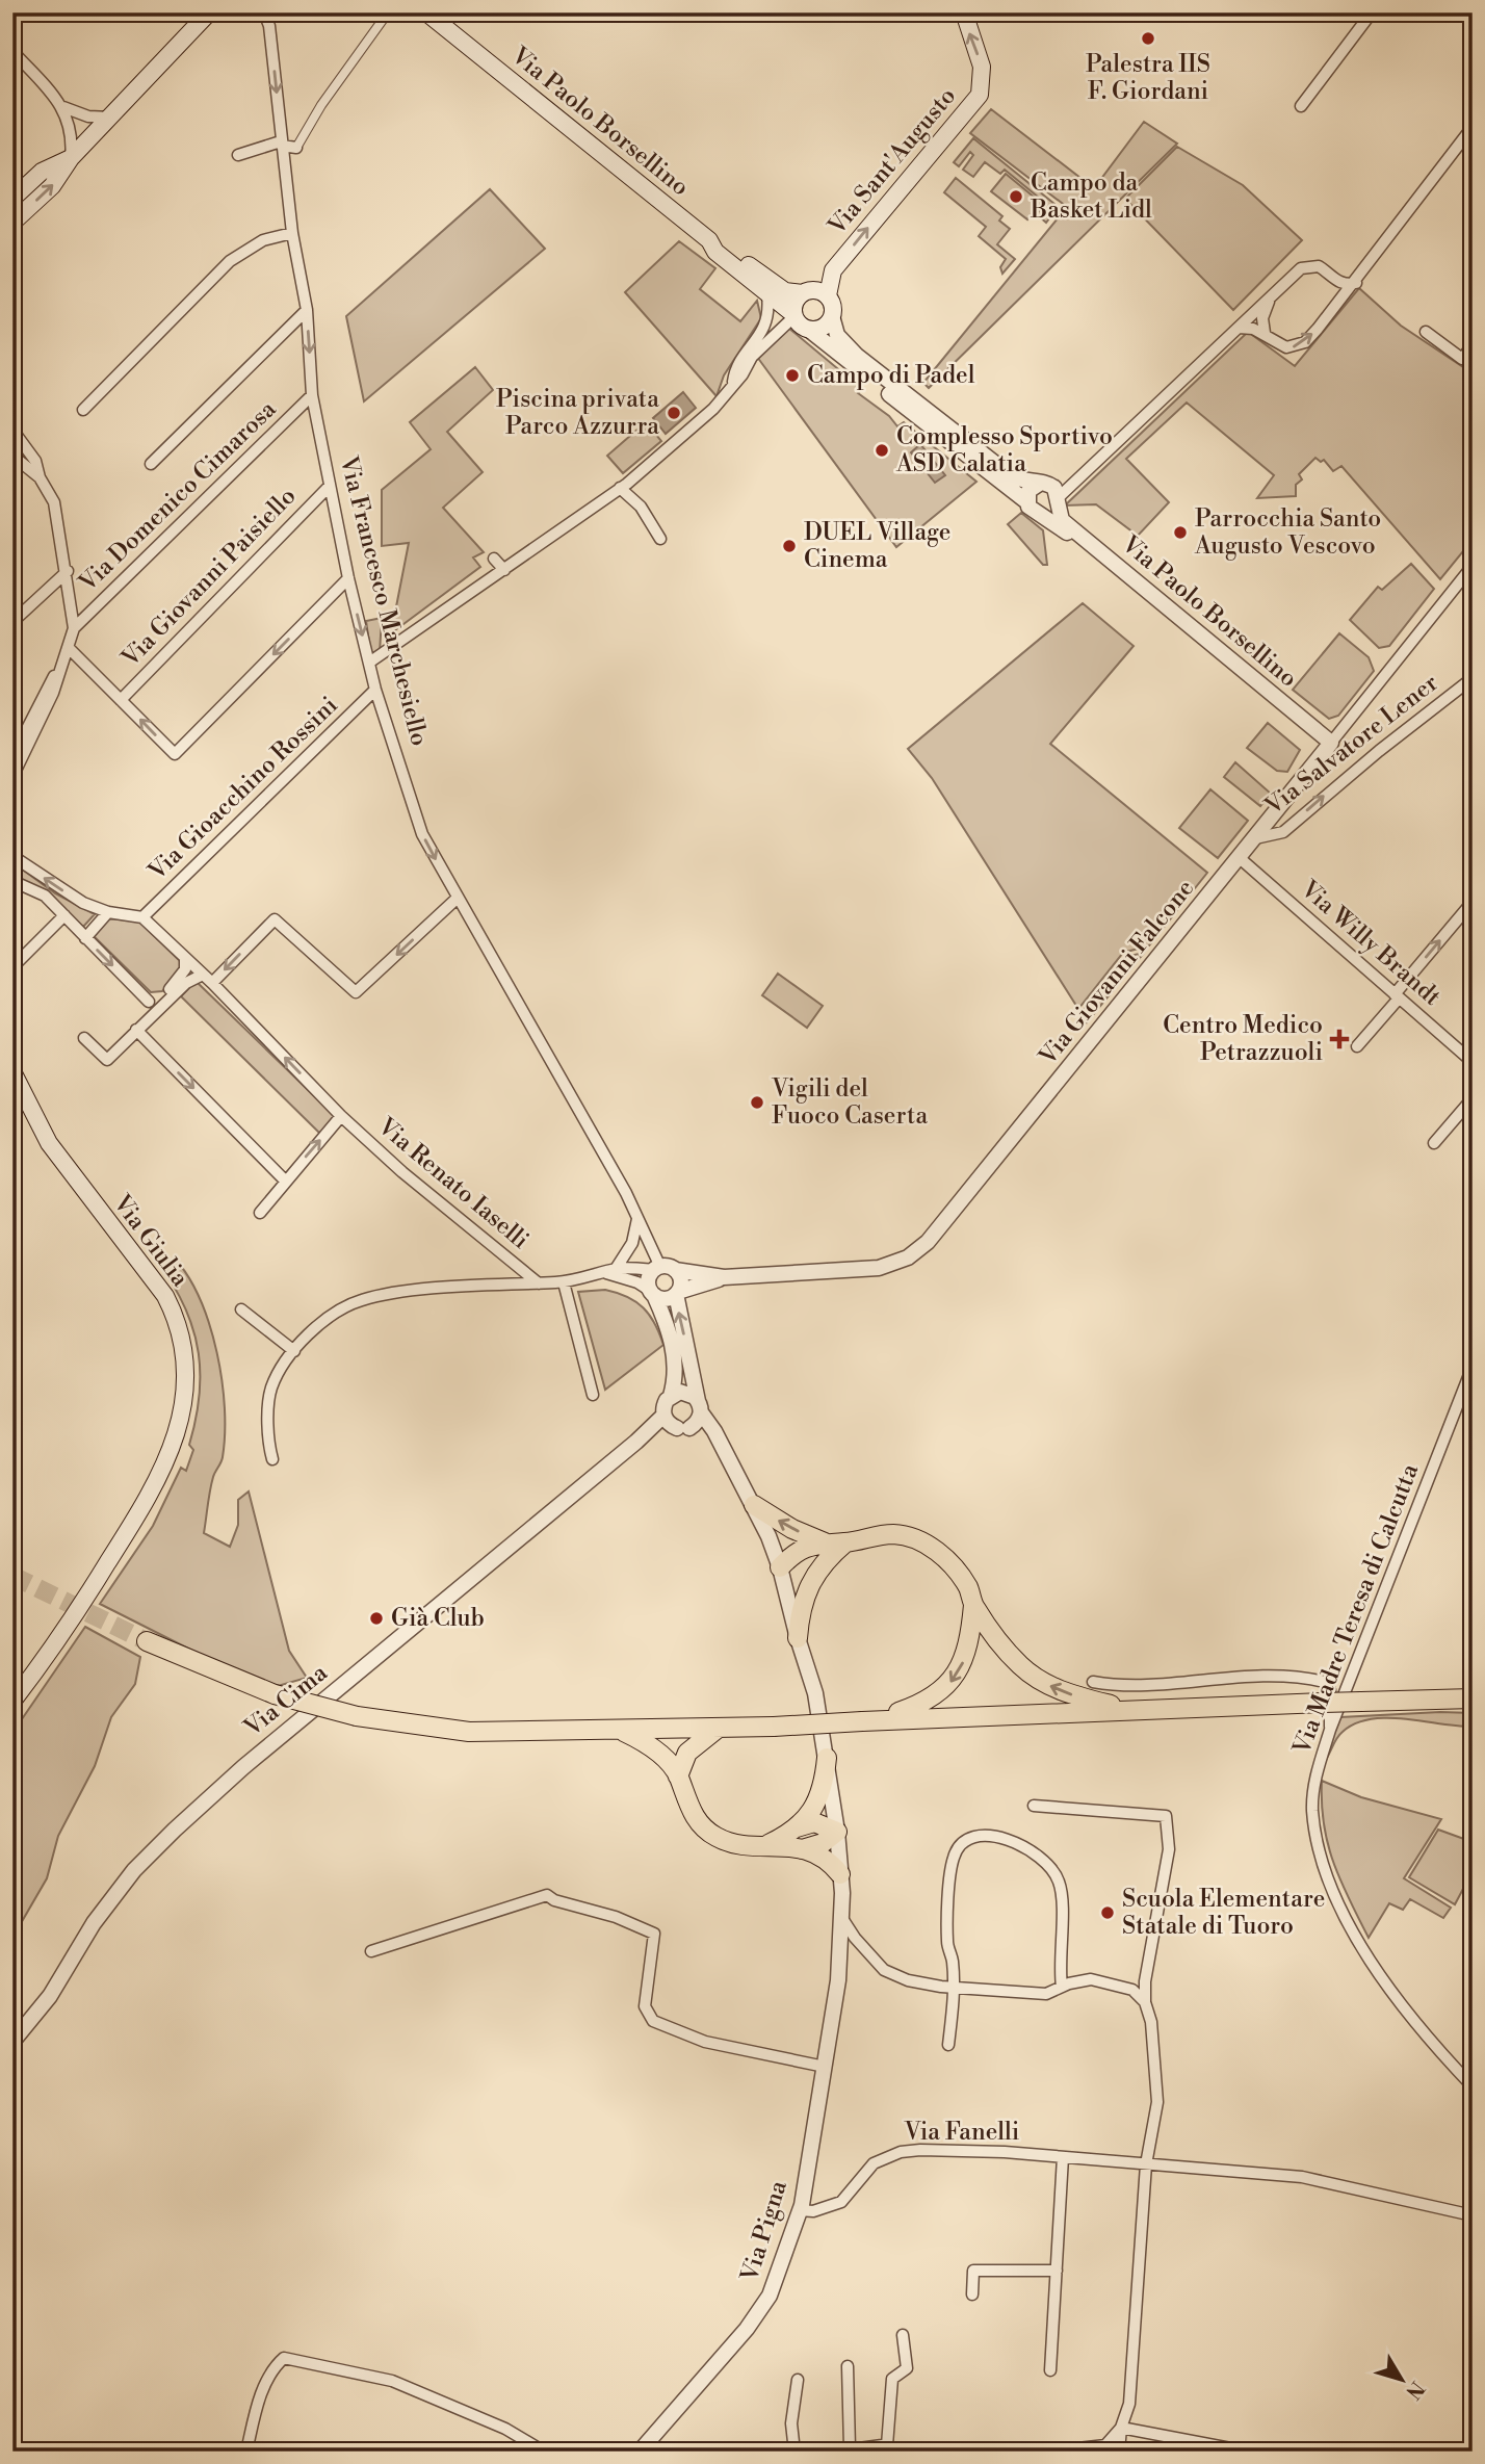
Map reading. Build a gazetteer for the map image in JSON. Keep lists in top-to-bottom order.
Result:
{
  "streets": {
    "main road": ["Via Paolo Borsellino", "Via Sant'Augusto", "Via Giulia"],
    "street": [
      "Via Domenico Cimarosa",
      "Via Giovanni Paisiello",
      "Via Francesco Marchesiello",
      "Via Salvatore Lener",
      "Via Gioacchino Rossini",
      "Via Willy Brandt",
      "Via Giovanni Falcone",
      "Via Renato Iaselli",
      "Via Madre Teresa di Calcutta",
      "Via Cima",
      "Via Fanelli",
      "Via Pigna"
    ]
  },
  "crossings": [
    ["Via Paolo Borsellino", "Via Sant'Augusto"],
    ["Via Paolo Borsellino", "Via Giovanni Falcone"],
    ["Via Domenico Cimarosa", "Via Francesco Marchesiello"],
    ["Via Giovanni Paisiello", "Via Francesco Marchesiello"],
    ["Via Francesco Marchesiello", "Via Gioacchino Rossini"],
    ["Via Francesco Marchesiello", "Via Giovanni Falcone"],
    ["Via Salvatore Lener", "Via Giovanni Falcone"],
    ["Via Gioacchino Rossini", "Via Renato Iaselli"],
    ["Via Willy Brandt", "Via Giovanni Falcone"],
    ["Via Fanelli", "Via Pigna"]
  ],
  "one_way": ["Via Sant'Augusto", "Via Francesco Marchesiello", "Via Salvatore Lener"],
  "places": {
    "other": [
      "Palestra IIS F. Giordani",
      "Campo da Basket Lidl",
      "Campo di Padel",
      "Piscina privata Parco Azzurra",
      "Complesso Sportivo ASD Calatia",
      "Parrocchia Santo Augusto Vescovo",
      "DUEL Village Cinema",
      "Vigili del Fuoco Caserta",
      "Già Club",
      "Scuola Elementare Statale di Tuoro"
    ],
    "health": ["Centro Medico Petrazzuoli"]
  },
  "north": "bottom right"
}
